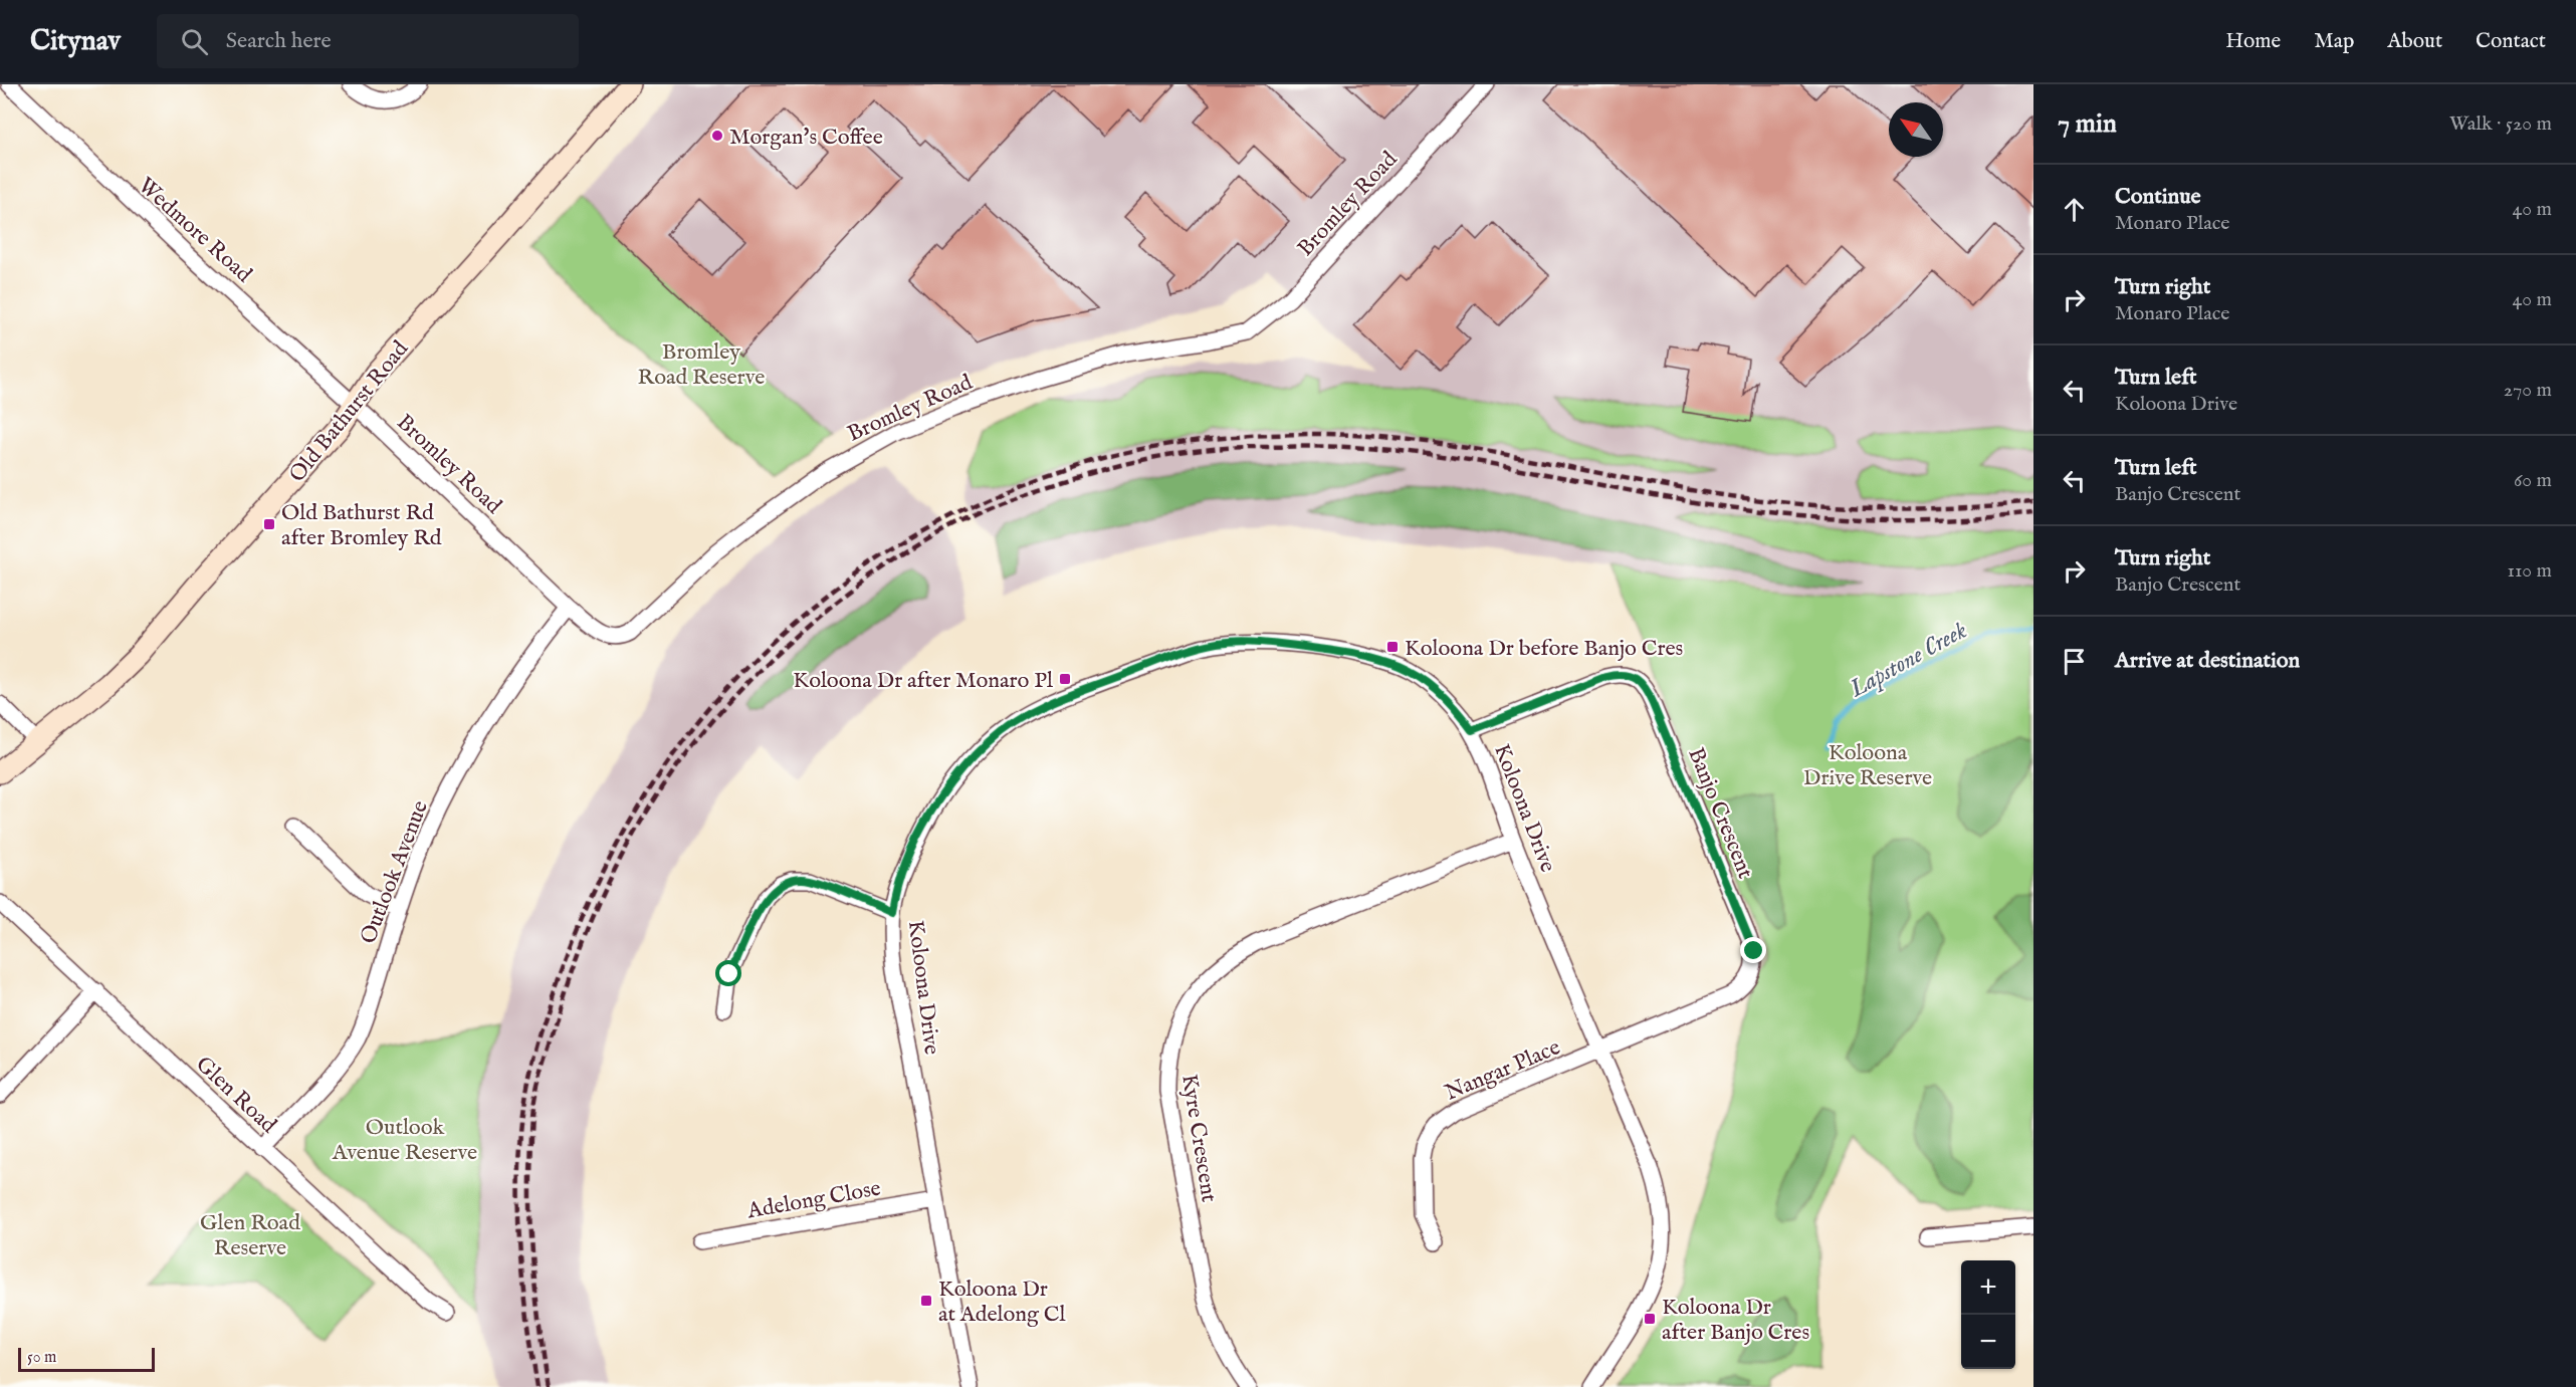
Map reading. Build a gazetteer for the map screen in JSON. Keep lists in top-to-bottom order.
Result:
{
  "streets": {
    "main road": ["Old Bathurst Road"],
    "street": [
      "Bromley Road",
      "Wedmore Road",
      "Koloona Drive",
      "Banjo Crescent",
      "Outlook Avenue",
      "Nangar Place",
      "Glen Road",
      "Kyre Crescent",
      "Adelong Close"
    ]
  },
  "crossings": [
    ["Bromley Road", "Wedmore Road"],
    ["Bromley Road", "Old Bathurst Road"],
    ["Bromley Road", "Outlook Avenue"],
    ["Wedmore Road", "Old Bathurst Road"],
    ["Koloona Drive", "Banjo Crescent"],
    ["Koloona Drive", "Nangar Place"],
    ["Koloona Drive", "Kyre Crescent"],
    ["Koloona Drive", "Adelong Close"],
    ["Banjo Crescent", "Nangar Place"],
    ["Outlook Avenue", "Glen Road"]
  ],
  "water": ["Lapstone Creek"],
  "parks": [
    "Bromley Road Reserve",
    "Koloona Drive Reserve",
    "Outlook Avenue Reserve",
    "Glen Road Reserve"
  ],
  "places": {
    "other": ["Morgan's Coffee"],
    "transit": [
      "Old Bathurst Rd after Bromley Rd",
      "Koloona Dr before Banjo Cres",
      "Koloona Dr after Monaro Pl",
      "Koloona Dr at Adelong Cl",
      "Koloona Dr after Banjo Cres"
    ]
  },
  "scale_bar": "50 m",
  "north": "top left",
  "page": {
    "header": "Citynav",
    "search": "Search here",
    "nav": [
      "Home",
      "Map",
      "About",
      "Contact"
    ],
    "heading": ["7 min", "Walk · 520 m"],
    "list": [
      ["Continue", "Monaro Place", "40 m"],
      ["Turn right", "Monaro Place", "40 m"],
      ["Turn left", "Koloona Drive", "270 m"],
      ["Turn left", "Banjo Crescent", "60 m"],
      ["Turn right", "Banjo Crescent", "110 m"],
      "Arrive at destination"
    ],
    "map_buttons": ["+", "−"],
    "scale": "50 m"
  }
}
